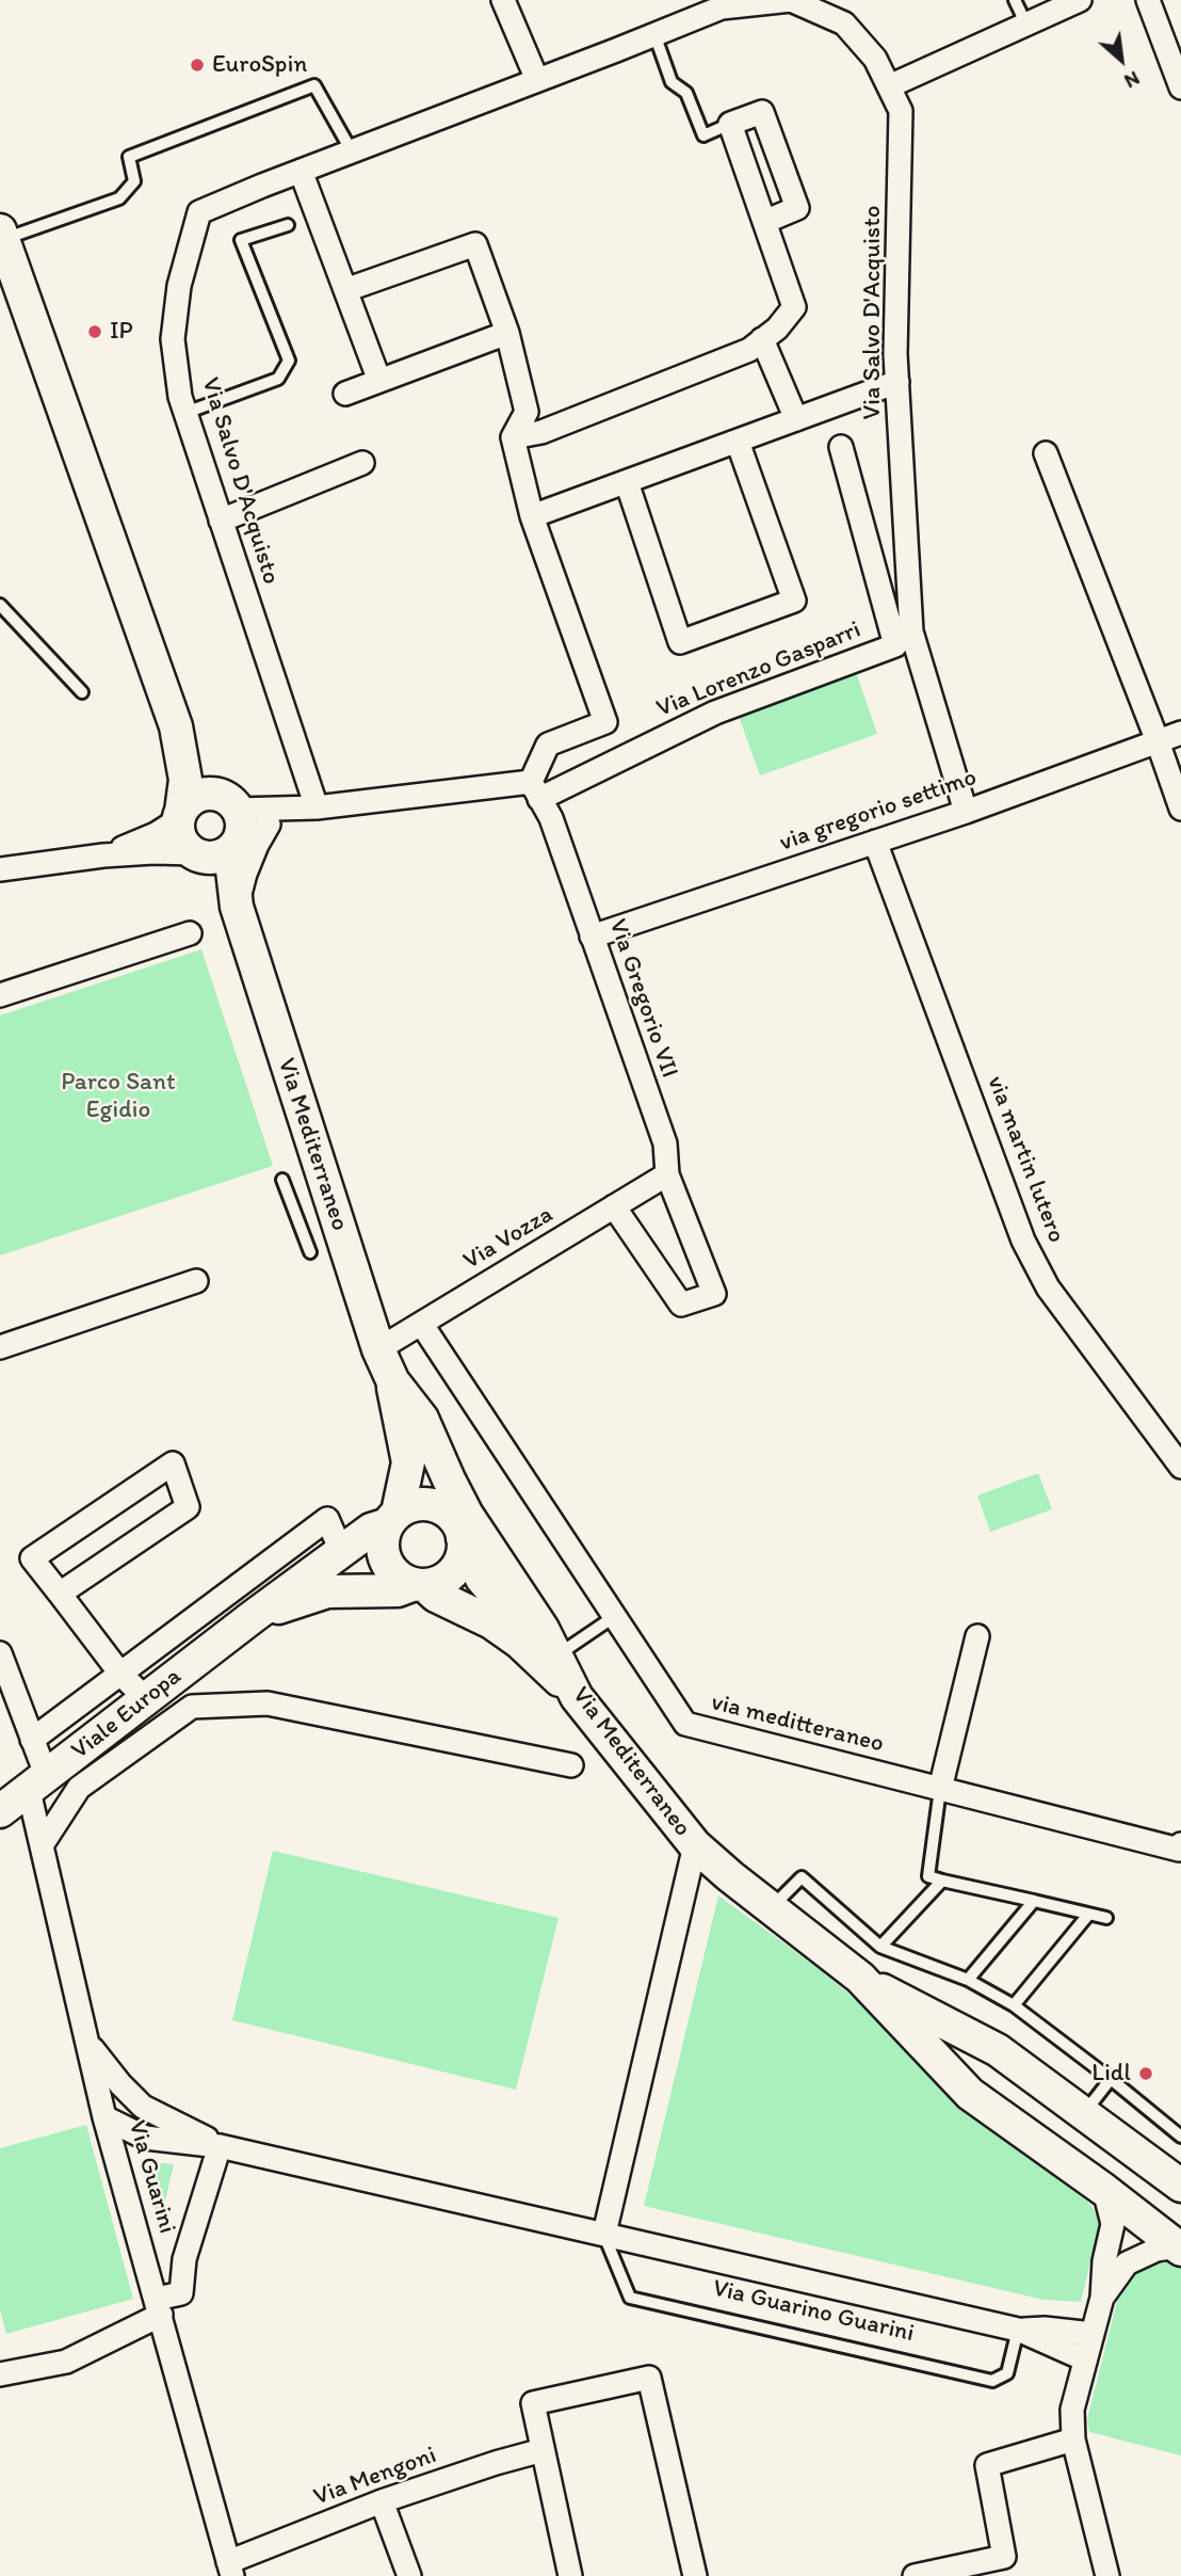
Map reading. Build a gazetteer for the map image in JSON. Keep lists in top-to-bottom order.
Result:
{
  "streets": {
    "main road": ["Via Mediterraneo", "Viale Europa"],
    "street": [
      "Via Salvo D'Acquisto",
      "Via Lorenzo Gasparri",
      "via gregorio settimo",
      "Via Gregorio VII",
      "via martin lutero",
      "Via Vozza",
      "via meditteraneo",
      "Via Guarini",
      "Via Guarino Guarini",
      "Via Mengoni"
    ]
  },
  "crossings": [
    ["Via Salvo D'Acquisto", "via gregorio settimo"],
    ["Via Lorenzo Gasparri", "Via Gregorio VII"],
    ["via gregorio settimo", "Via Gregorio VII"],
    ["via gregorio settimo", "via martin lutero"],
    ["Via Gregorio VII", "Via Vozza"],
    ["Via Mediterraneo", "Via Vozza"],
    ["Via Mediterraneo", "Viale Europa"],
    ["Via Vozza", "via meditteraneo"],
    ["Viale Europa", "Via Guarini"],
    ["Via Guarini", "Via Guarino Guarini"],
    ["Via Guarini", "Via Mengoni"]
  ],
  "parks": ["Parco Sant Egidio"],
  "places": ["EuroSpin", "IP", "Lidl"],
  "north": "bottom right"
}
